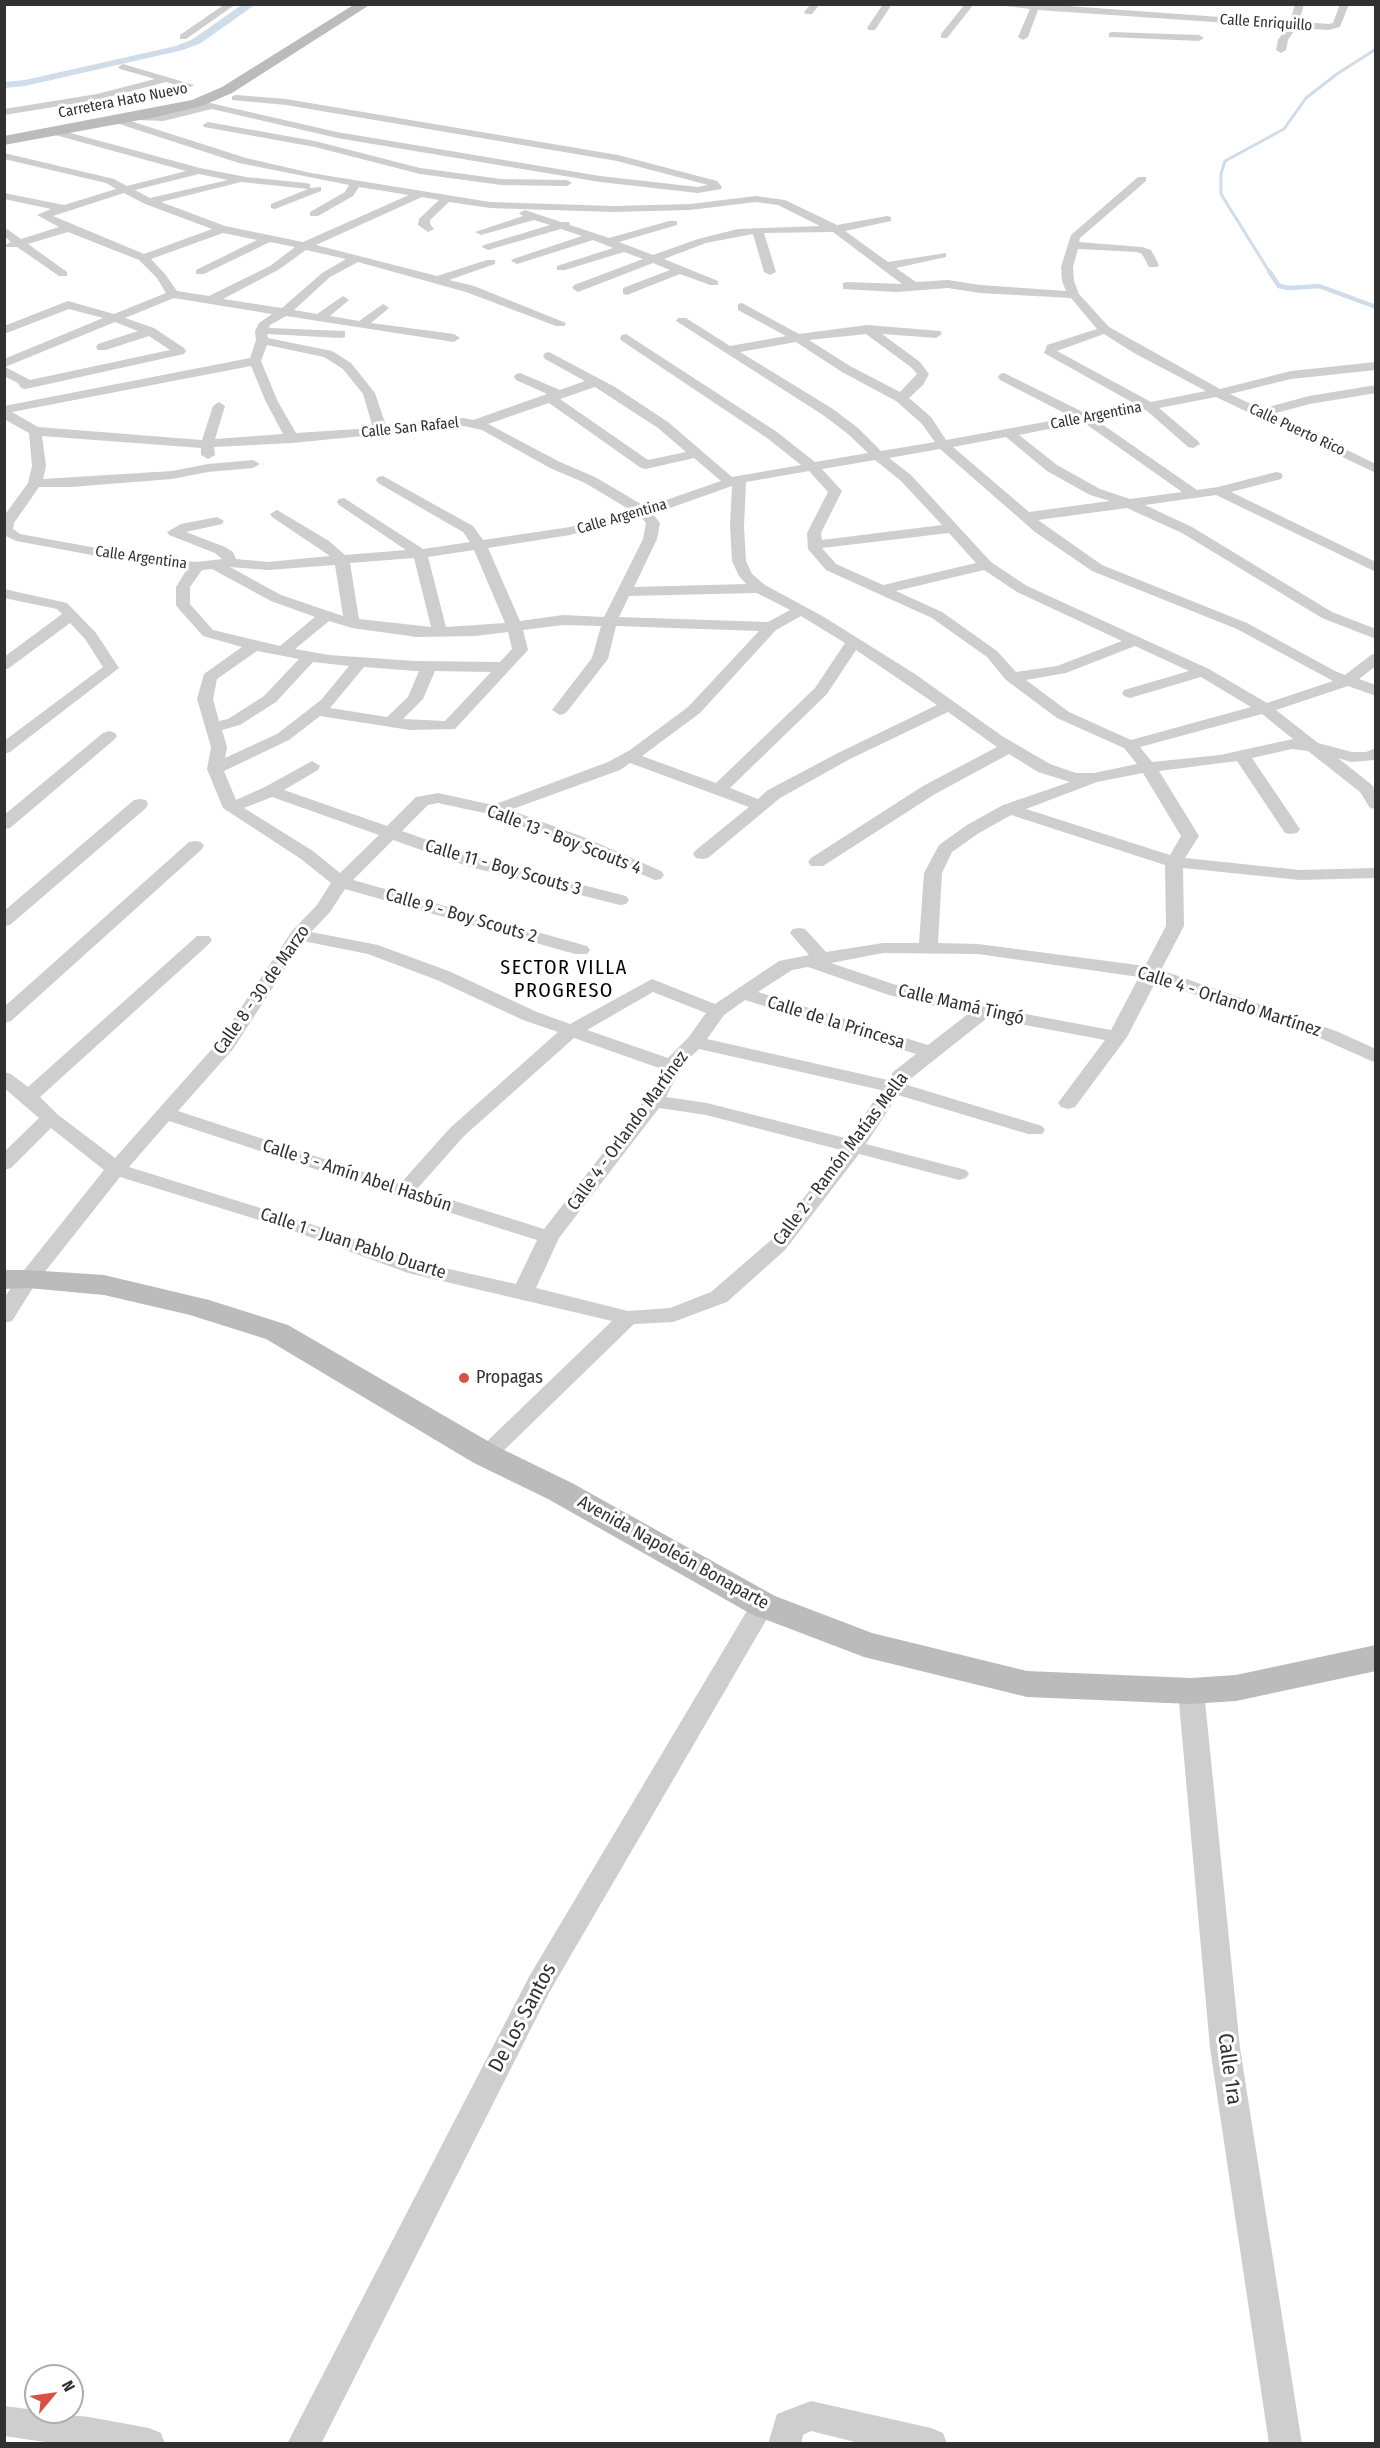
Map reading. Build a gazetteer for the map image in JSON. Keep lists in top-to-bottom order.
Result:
{
  "streets": {
    "main road": ["Carretera Hato Nuevo", "Avenida Napoleón Bonaparte"],
    "street": [
      "Calle Enriquillo",
      "Calle Argentina",
      "Calle San Rafael",
      "Calle Puerto Rico",
      "Calle 13 - Boy Scouts 4",
      "Calle 11 - Boy Scouts 3",
      "Calle 9 - Boy Scouts 2",
      "Calle 8 - 30 de Marzo",
      "Calle 4 - Orlando Martínez",
      "Calle Mamá Tingó",
      "Calle de la Princesa",
      "Calle 2 - Ramón Matías Mella",
      "Calle 3 - Amín Abel Hasbún",
      "Calle 1 - Juan Pablo Duarte",
      "De Los Santos",
      "Calle 1ra"
    ]
  },
  "crossings": [
    ["Calle Argentina", "Calle San Rafael"],
    ["Calle Argentina", "Calle Puerto Rico"],
    ["Calle 13 - Boy Scouts 4", "Calle 8 - 30 de Marzo"],
    ["Calle 11 - Boy Scouts 3", "Calle 8 - 30 de Marzo"],
    ["Calle 9 - Boy Scouts 2", "Calle 8 - 30 de Marzo"],
    ["Calle 8 - 30 de Marzo", "Calle 3 - Amín Abel Hasbún"],
    ["Calle 8 - 30 de Marzo", "Calle 1 - Juan Pablo Duarte"],
    ["Calle 8 - 30 de Marzo", "Avenida Napoleón Bonaparte"],
    ["Calle 4 - Orlando Martínez", "Calle Mamá Tingó"],
    ["Calle 4 - Orlando Martínez", "Calle de la Princesa"],
    ["Calle 4 - Orlando Martínez", "Calle 3 - Amín Abel Hasbún"],
    ["Calle 4 - Orlando Martínez", "Calle 1 - Juan Pablo Duarte"],
    ["Calle Mamá Tingó", "Calle 2 - Ramón Matías Mella"],
    ["Calle de la Princesa", "Calle 2 - Ramón Matías Mella"],
    ["Calle 2 - Ramón Matías Mella", "Calle 1 - Juan Pablo Duarte"],
    ["Avenida Napoleón Bonaparte", "De Los Santos"],
    ["Avenida Napoleón Bonaparte", "Calle 1ra"]
  ],
  "districts": ["SECTOR VILLA PROGRESO"],
  "places": ["Propagas"],
  "north": "top right"
}
